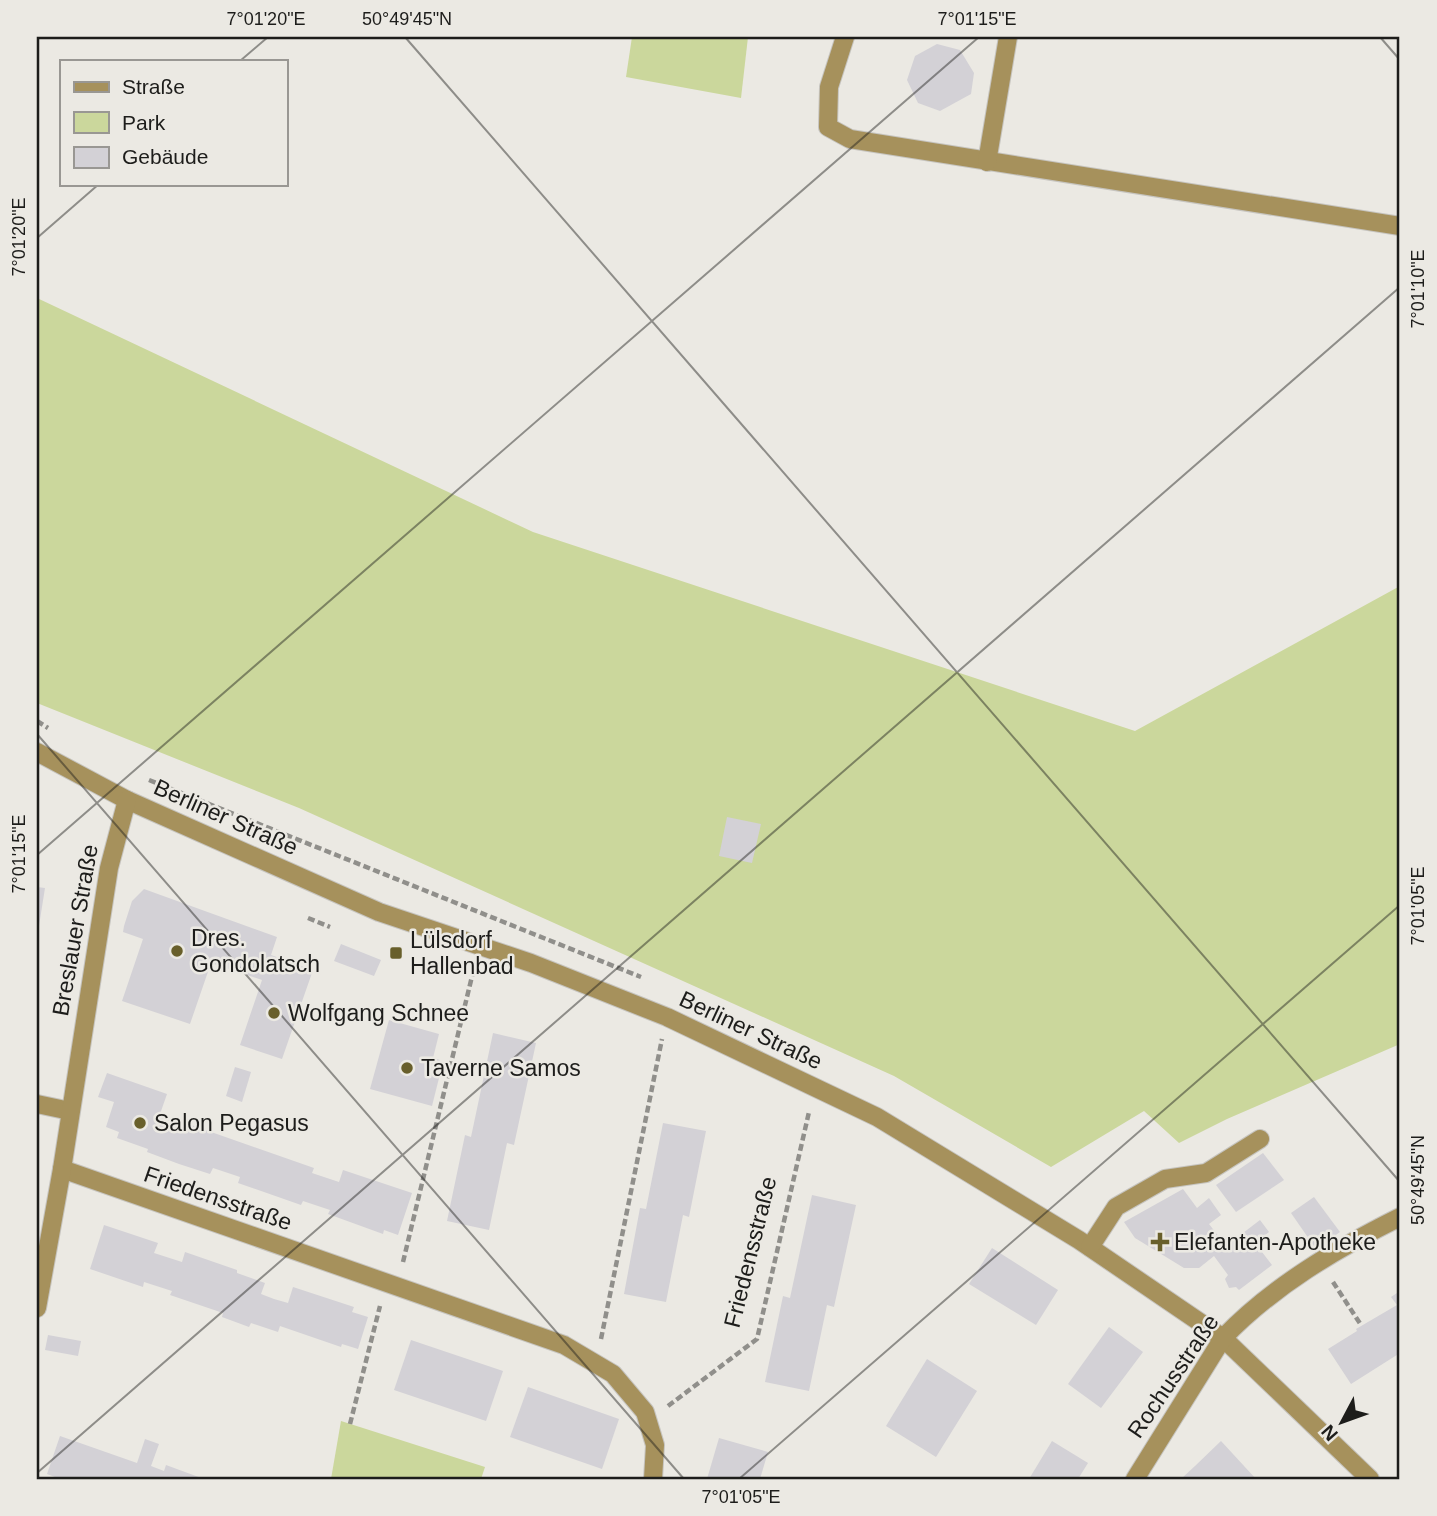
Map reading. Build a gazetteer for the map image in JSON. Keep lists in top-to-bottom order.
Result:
{
  "streets": {
    "street": [
      "Berliner Straße",
      "Breslauer Straße",
      "Friedensstraße",
      "Rochusstraße"
    ]
  },
  "crossings": [
    ["Berliner Straße", "Breslauer Straße"],
    ["Berliner Straße", "Friedensstraße"],
    ["Berliner Straße", "Rochusstraße"],
    ["Breslauer Straße", "Friedensstraße"]
  ],
  "places": {
    "other": [
      "Dres. Gondolatsch",
      "Wolfgang Schnee",
      "Taverne Samos",
      "Salon Pegasus"
    ],
    "transit": ["Lülsdorf Hallenbad"],
    "health": ["Elefanten-Apotheke"]
  },
  "legend": ["Straße", "Park", "Gebäude"],
  "north": "bottom left",
  "coordinates": [
    "7°01'20\"E",
    "50°49'45\"N",
    "7°01'15\"E",
    "7°01'10\"E",
    "7°01'05\"E"
  ]
}
